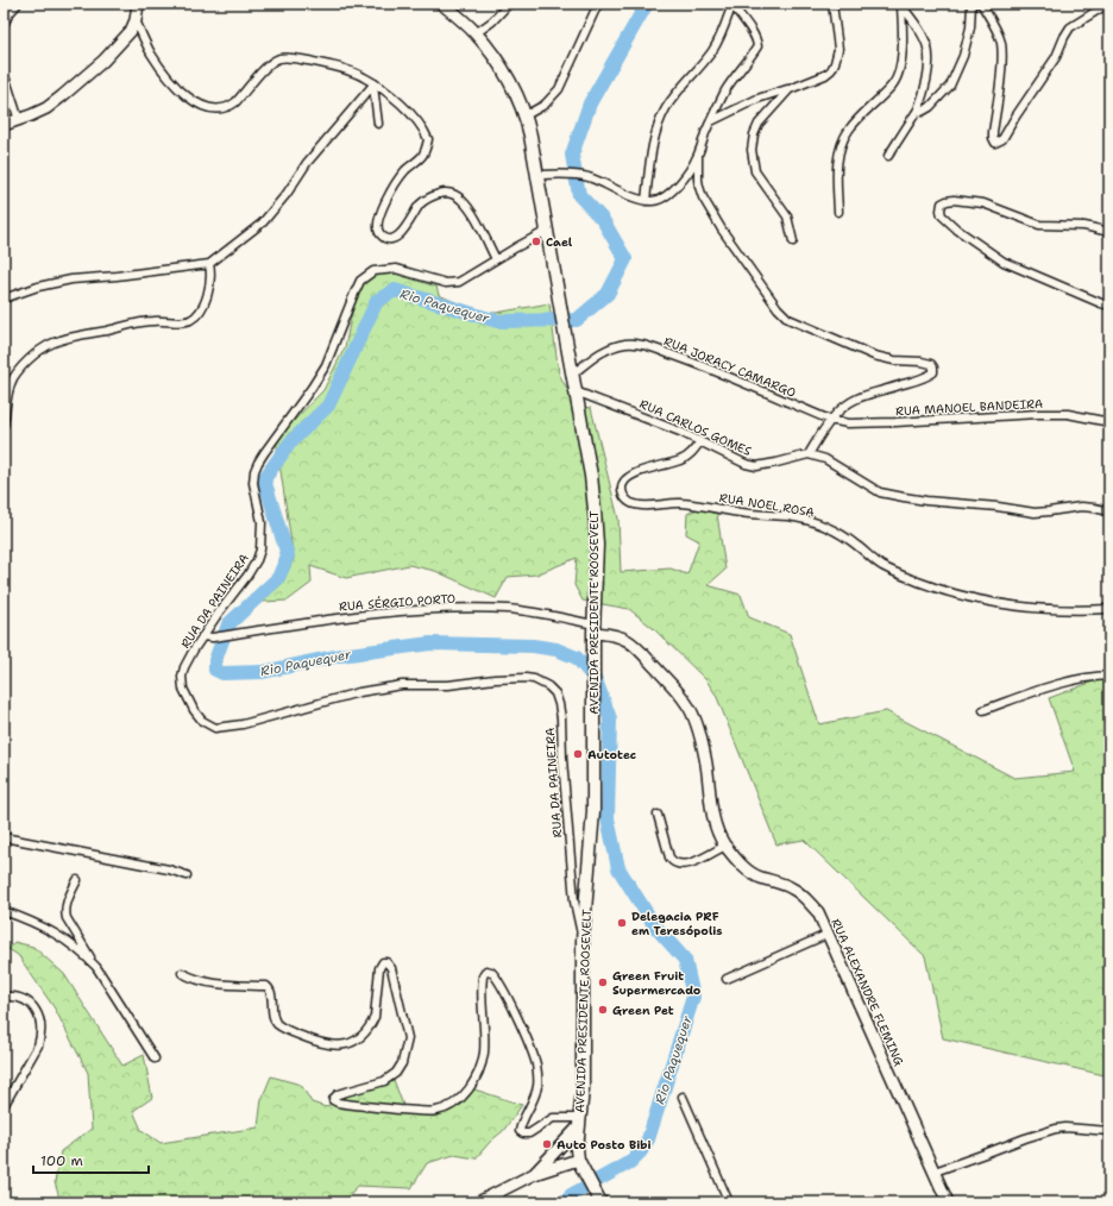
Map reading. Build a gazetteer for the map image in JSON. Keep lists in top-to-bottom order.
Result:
{
  "streets": {
    "main road": ["AVENIDA PRESIDENTE ROOSEVELT"],
    "street": [
      "RUA JORACY CAMARGO",
      "RUA MANOEL BANDEIRA",
      "RUA CARLOS GOMES",
      "RUA NOEL ROSA",
      "RUA DA PAINEIRA",
      "RUA SÉRGIO PORTO",
      "RUA ALEXANDRE FLEMING"
    ]
  },
  "crossings": [
    ["RUA JORACY CAMARGO", "RUA MANOEL BANDEIRA"],
    ["RUA JORACY CAMARGO", "AVENIDA PRESIDENTE ROOSEVELT"],
    ["RUA CARLOS GOMES", "RUA NOEL ROSA"],
    ["RUA CARLOS GOMES", "AVENIDA PRESIDENTE ROOSEVELT"],
    ["RUA DA PAINEIRA", "RUA SÉRGIO PORTO"],
    ["RUA DA PAINEIRA", "AVENIDA PRESIDENTE ROOSEVELT"],
    ["RUA SÉRGIO PORTO", "AVENIDA PRESIDENTE ROOSEVELT"],
    ["RUA SÉRGIO PORTO", "RUA ALEXANDRE FLEMING"],
    ["AVENIDA PRESIDENTE ROOSEVELT", "RUA ALEXANDRE FLEMING"]
  ],
  "water": ["Rio Paquequer"],
  "places": [
    "Cael",
    "Autotec",
    "Delegacia PRF em Teresópolis",
    "Green Fruit Supermercado",
    "Green Pet",
    "Auto Posto Bibi"
  ],
  "scale_bar": "100 m"
}
